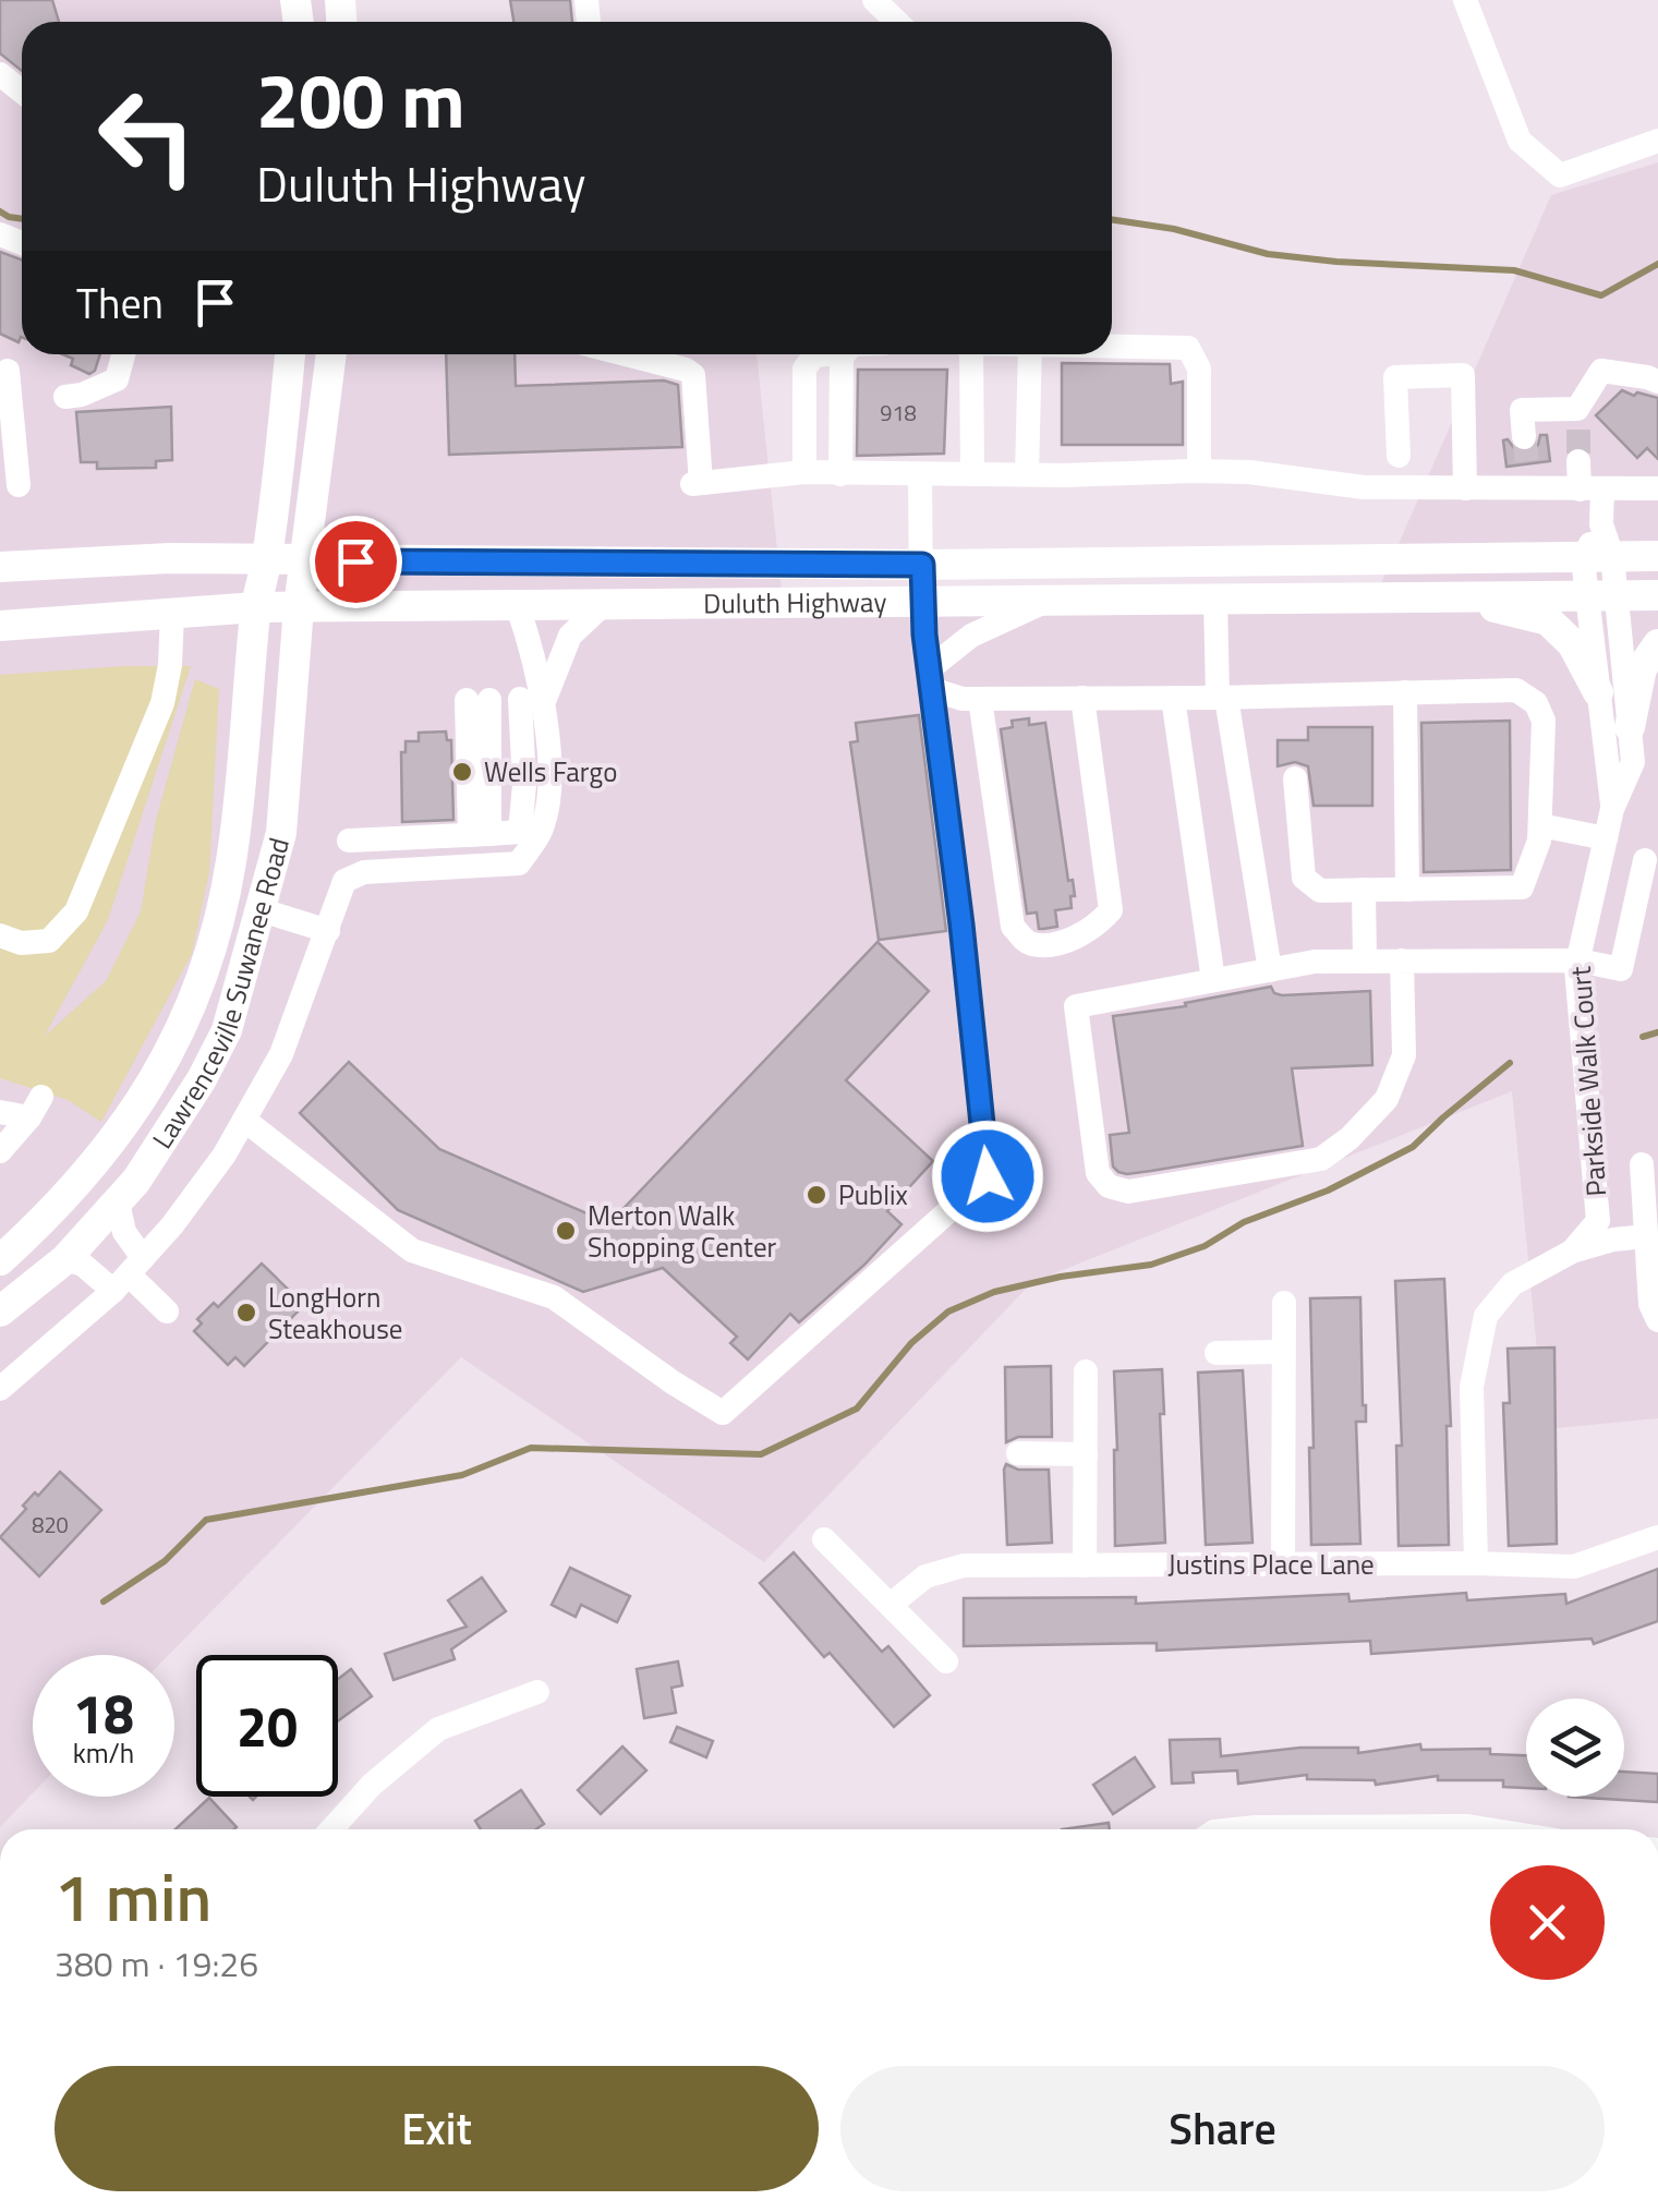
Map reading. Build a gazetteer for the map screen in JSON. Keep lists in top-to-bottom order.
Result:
{
  "streets": {
    "main road": ["Duluth Highway", "Lawrenceville Suwanee Road"],
    "street": ["Parkside Walk Court", "Justins Place Lane"]
  },
  "crossings": [
    ["Duluth Highway", "Lawrenceville Suwanee Road"]
  ],
  "places": [
    "Wells Fargo",
    "Publix",
    "Merton Walk Shopping Center",
    "LongHorn Steakhouse"
  ],
  "house_numbers": ["918", "820"],
  "page": {
    "turn": ["200 m", "Duluth Highway"],
    "then": "Then",
    "speed": "18 km/h",
    "limit": "20",
    "heading": ["1 min", "380 m · 19:26"],
    "buttons": ["Exit", "Share"]
  }
}
